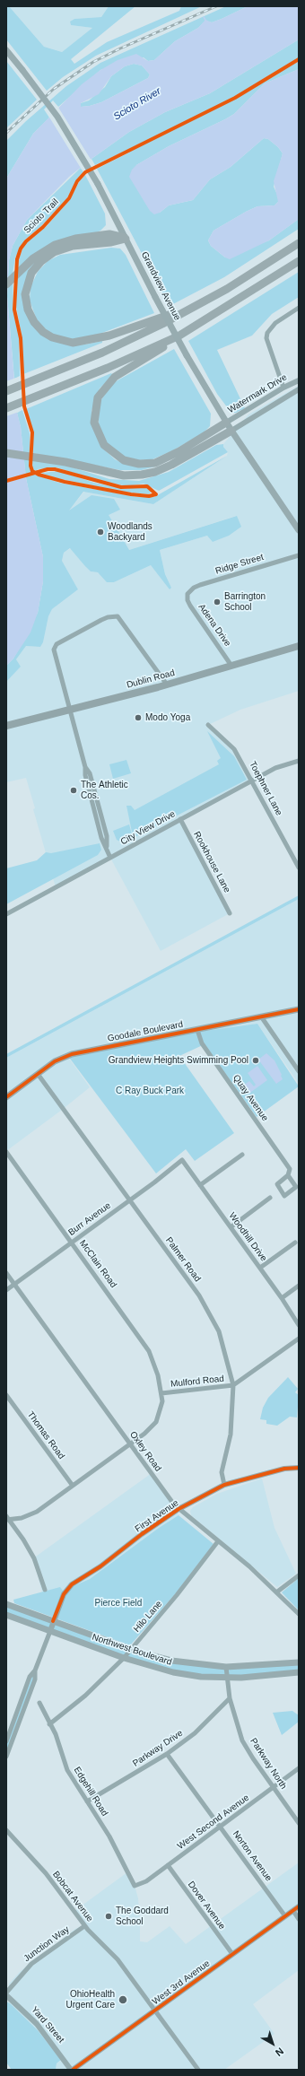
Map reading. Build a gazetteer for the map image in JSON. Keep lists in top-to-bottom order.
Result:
{
  "streets": {
    "main road": [
      "Grandview Avenue",
      "Dublin Road",
      "Goodale Boulevard",
      "Northwest Boulevard"
    ],
    "street": [
      "Watermark Drive",
      "Ridge Street",
      "Adena Drive",
      "Toephner Lane",
      "City View Drive",
      "Rookhouse Lane",
      "Quay Avenue",
      "Burr Avenue",
      "Woodhill Drive",
      "Palmer Road",
      "McClain Road",
      "Mulford Road",
      "Thomas Road",
      "Oxley Road",
      "First Avenue",
      "Hilo Lane",
      "Parkway Drive",
      "Parkway North",
      "Edgehill Road",
      "West Second Avenue",
      "Norton Avenue",
      "Bobcat Avenue",
      "Dover Avenue",
      "Junction Way",
      "West 3rd Avenue",
      "Yard Street"
    ],
    "cycle path": ["Scioto Trail"]
  },
  "crossings": [
    ["Grandview Avenue", "Watermark Drive"],
    ["Ridge Street", "Adena Drive"],
    ["Adena Drive", "Dublin Road"],
    ["Toephner Lane", "City View Drive"],
    ["City View Drive", "Rookhouse Lane"],
    ["Goodale Boulevard", "Quay Avenue"],
    ["Goodale Boulevard", "Palmer Road"],
    ["Burr Avenue", "Woodhill Drive"],
    ["Burr Avenue", "Palmer Road"],
    ["Burr Avenue", "McClain Road"],
    ["Burr Avenue", "Oxley Road"],
    ["Palmer Road", "Mulford Road"],
    ["Palmer Road", "First Avenue"],
    ["McClain Road", "Mulford Road"],
    ["Mulford Road", "Thomas Road"],
    ["Mulford Road", "Oxley Road"],
    ["Oxley Road", "First Avenue"],
    ["Oxley Road", "Hilo Lane"],
    ["First Avenue", "Northwest Boulevard"],
    ["Hilo Lane", "Northwest Boulevard"],
    ["Hilo Lane", "Edgehill Road"],
    ["Northwest Boulevard", "Parkway North"],
    ["Parkway Drive", "Parkway North"],
    ["Parkway Drive", "Edgehill Road"],
    ["Parkway Drive", "Norton Avenue"],
    ["Parkway North", "West Second Avenue"],
    ["Edgehill Road", "West Second Avenue"],
    ["West Second Avenue", "Norton Avenue"],
    ["West Second Avenue", "Dover Avenue"],
    ["Norton Avenue", "West 3rd Avenue"],
    ["Bobcat Avenue", "Junction Way"],
    ["Bobcat Avenue", "West 3rd Avenue"],
    ["Dover Avenue", "West 3rd Avenue"],
    ["Junction Way", "Yard Street"],
    ["West 3rd Avenue", "Yard Street"]
  ],
  "water": ["Scioto River"],
  "parks": ["C Ray Buck Park", "Pierce Field"],
  "places": [
    "Woodlands Backyard",
    "Barrington School",
    "Modo Yoga",
    "The Athletic Cos.",
    "Grandview Heights Swimming Pool",
    "The Goddard School",
    "OhioHealth Urgent Care"
  ],
  "north": "bottom right"
}
